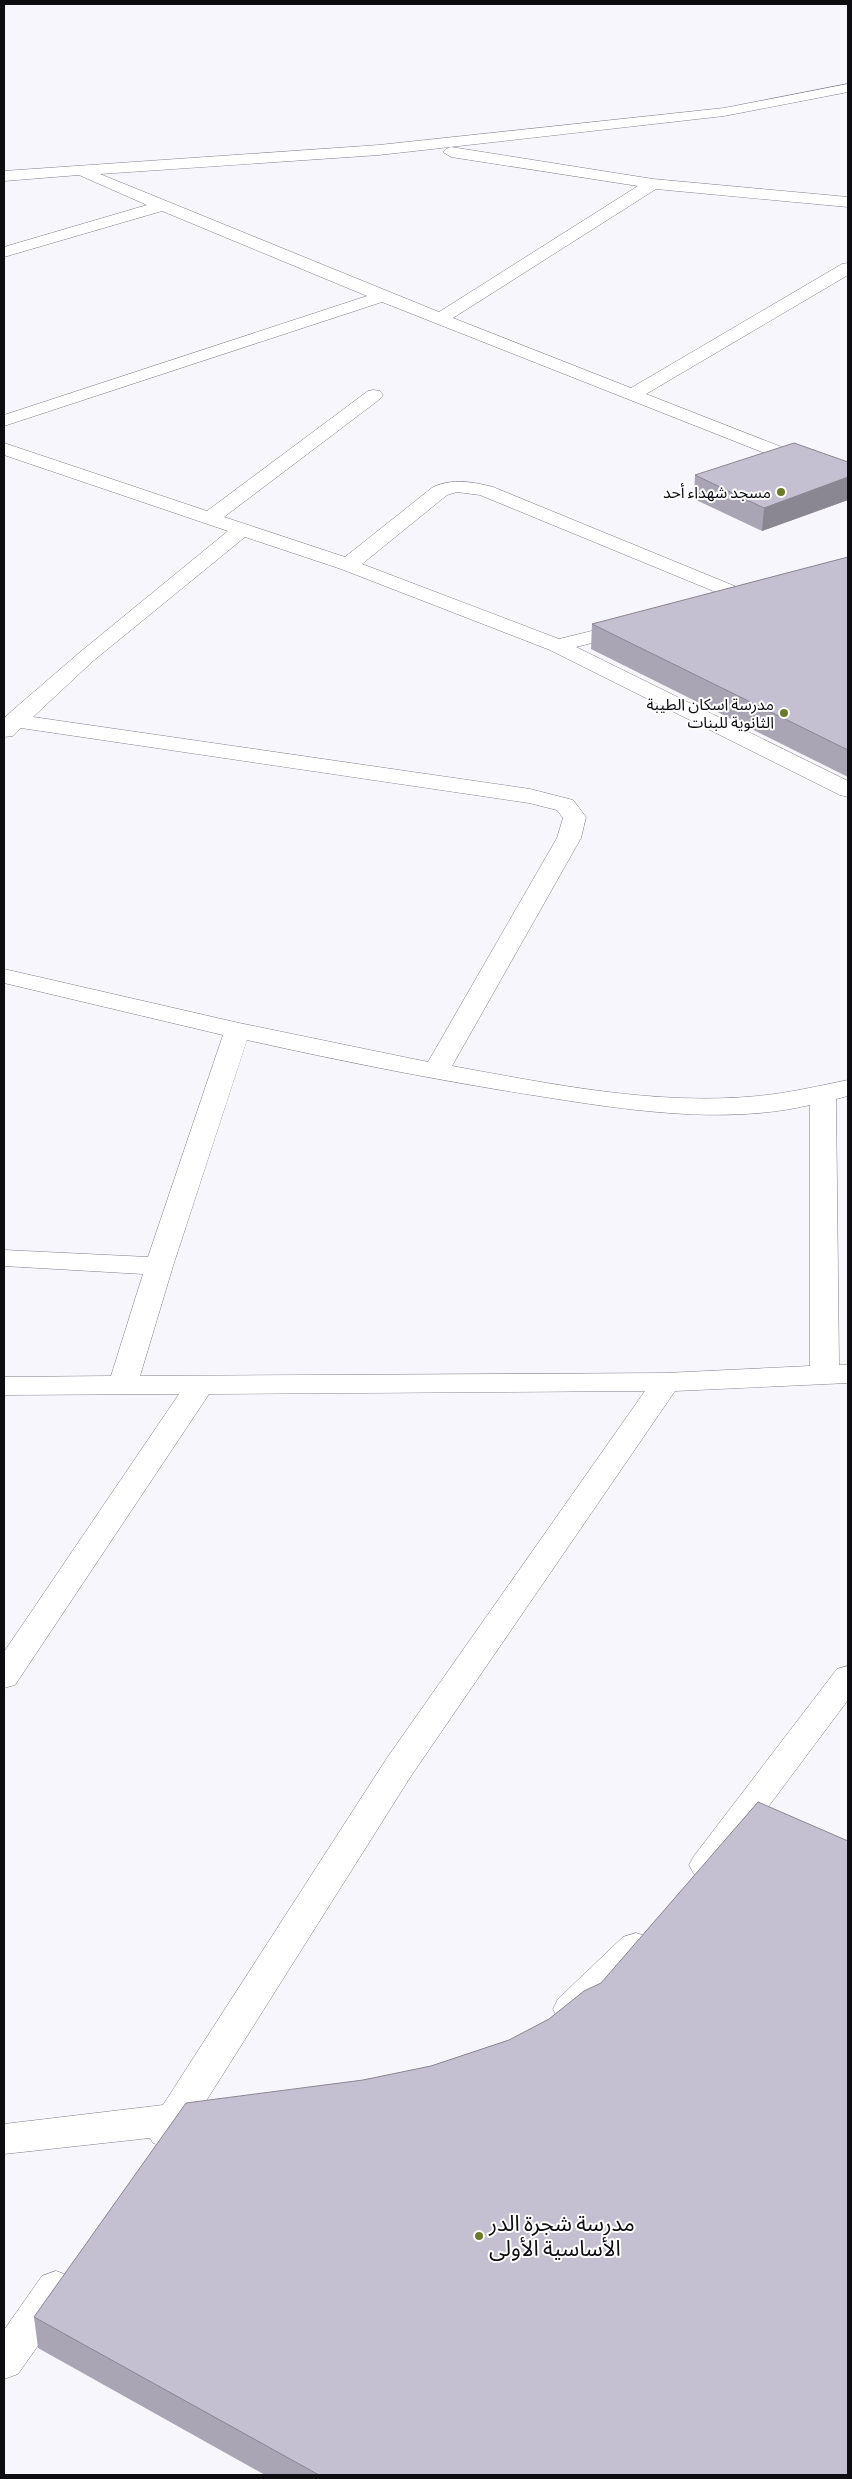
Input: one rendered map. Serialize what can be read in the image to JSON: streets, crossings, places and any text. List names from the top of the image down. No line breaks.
{"places":["مسجد شهداء أحد","مدرسة اسكان الطيبة الثانوية للبنات","مدرسة شجرة الدر الأساسية الأولى"]}
